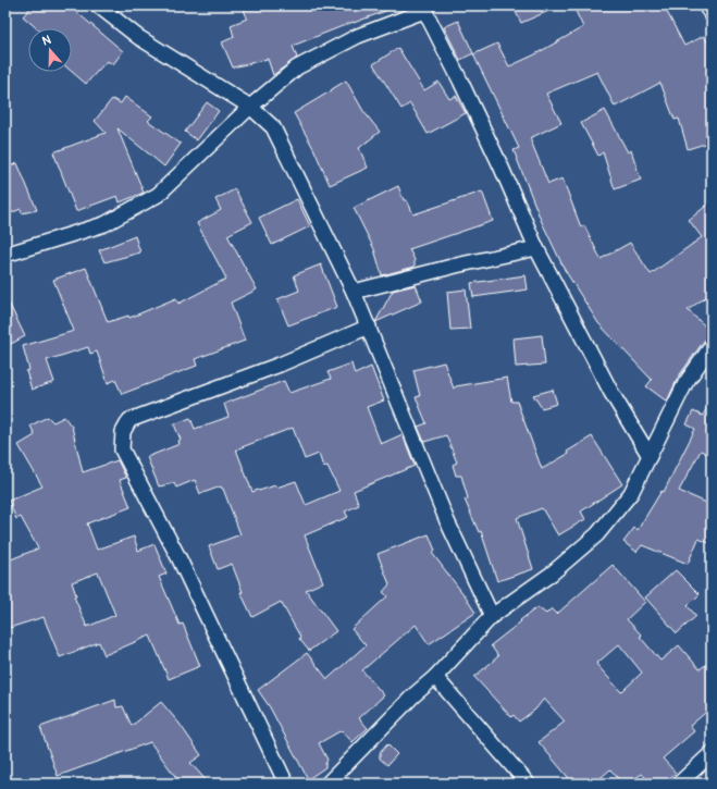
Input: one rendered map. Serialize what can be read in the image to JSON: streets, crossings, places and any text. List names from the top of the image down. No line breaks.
{"north":"top"}
